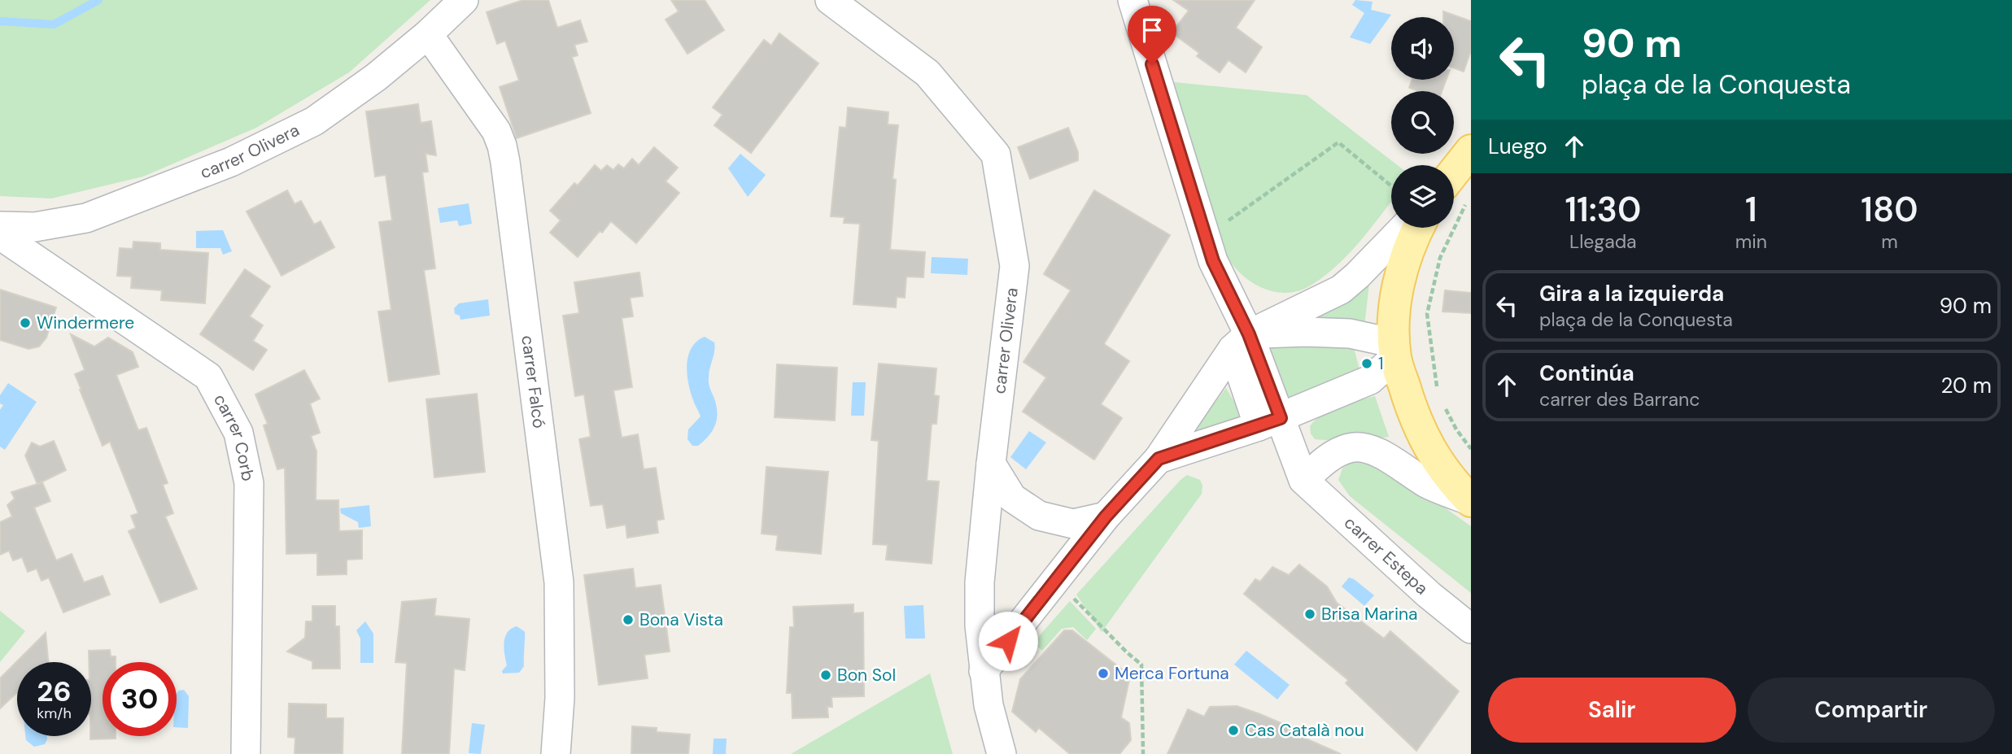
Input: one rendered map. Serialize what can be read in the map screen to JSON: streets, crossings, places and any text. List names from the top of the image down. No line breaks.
{"streets":{"street":["carrer Olivera","carrer Falcó","carrer Corb","carrer Estepa"]},"crossings":[["carrer Olivera","carrer Falcó"]],"places":["Windermere","1","Brisa Marina","Bona Vista","Merca Fortuna","Bon Sol","Cas Català nou"],"page":{"turn":["90 m","plaça de la Conquesta"],"then":"Luego","eta":["11:30","Llegada","1","min","180","m"],"list":[{"name":"Gira a la izquierda","note":"plaça de la Conquesta","value":"90 m"},{"name":"Continúa","note":"carrer des Barranc","value":"20 m"}],"speed":"26 km/h","limit":"30","buttons":["Salir","Compartir"]}}
